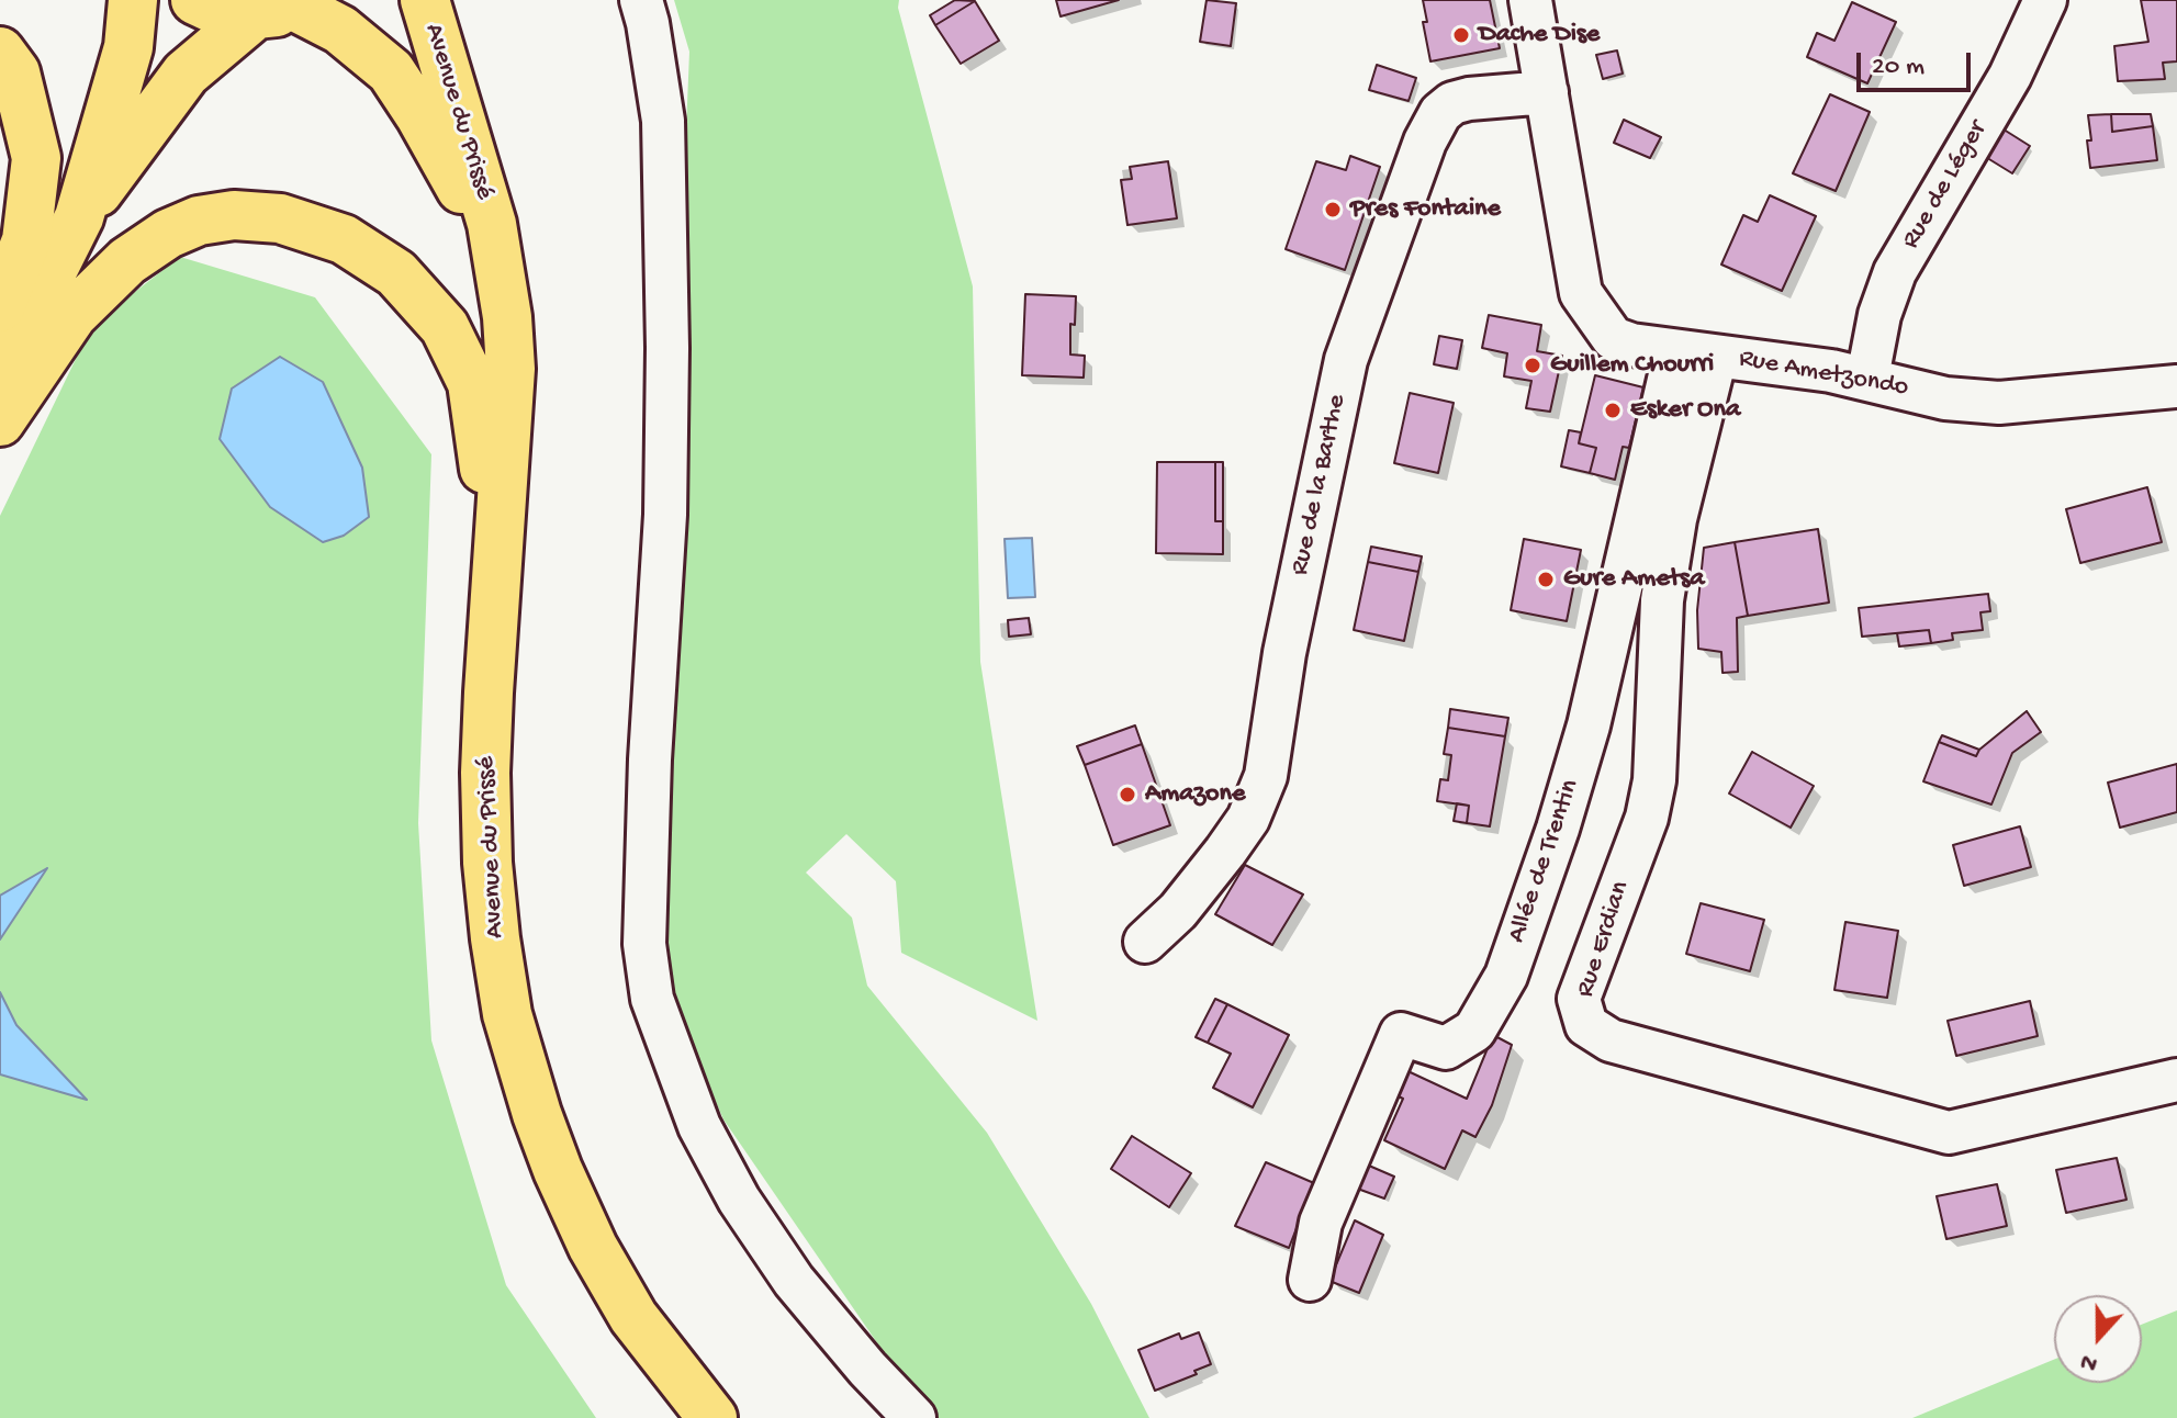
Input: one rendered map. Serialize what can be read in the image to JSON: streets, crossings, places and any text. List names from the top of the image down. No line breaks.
{"streets":{"main road":["Avenue du Prissé"],"street":["Rue de Léger","Rue Ametzondo","Rue de la Barthe","Allée de Trentin","Rue Erdian"]},"crossings":[["Rue de Léger","Rue Ametzondo"],["Rue Ametzondo","Rue de la Barthe"],["Rue Ametzondo","Allée de Trentin"],["Rue Ametzondo","Rue Erdian"]],"places":["Dache Dise","Pres Fontaine","Guillem Chourri","Esker Ona","Gure Ametsa","Amazone"],"scale_bar":"20 m","north":"bottom"}
